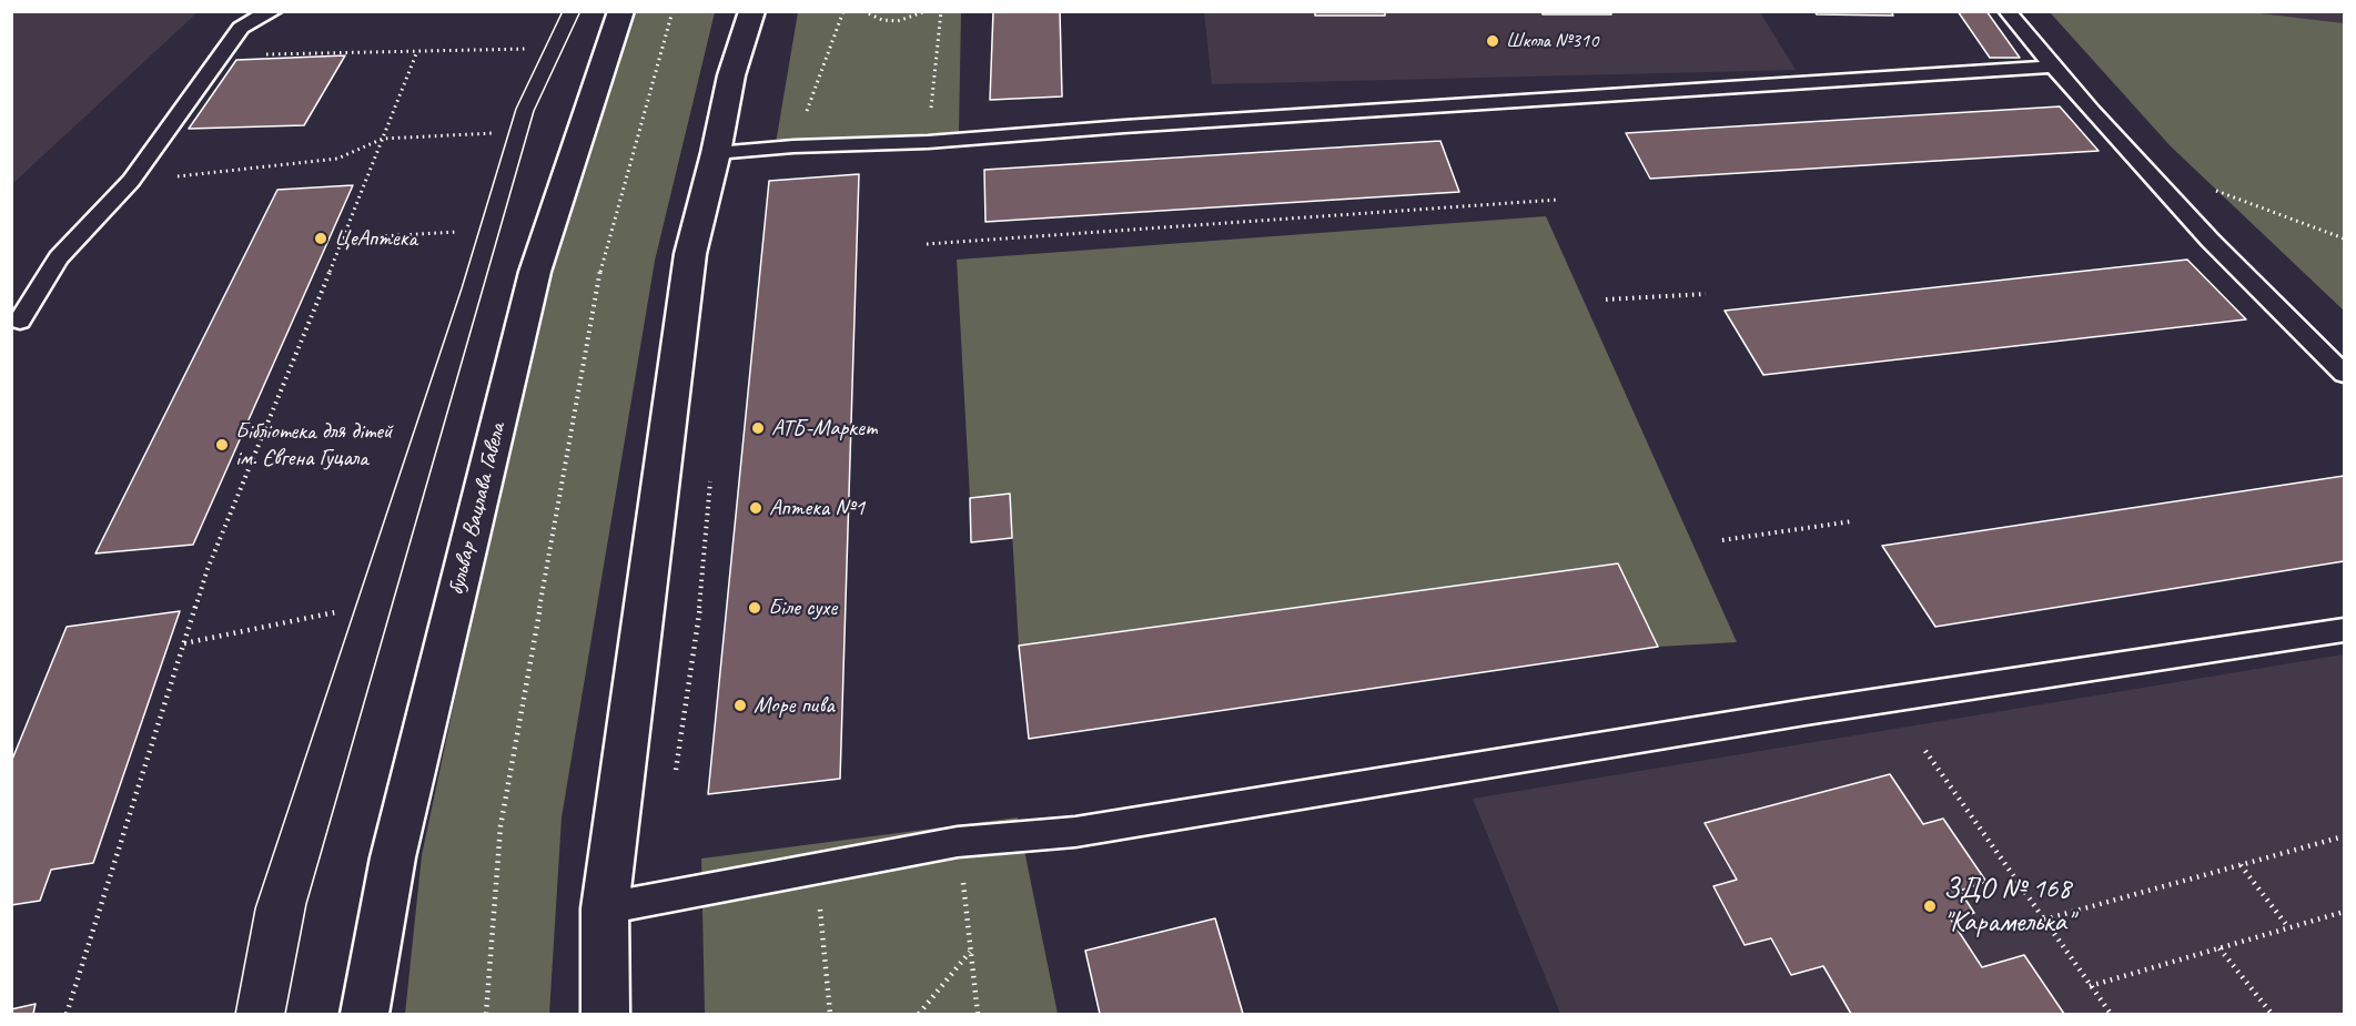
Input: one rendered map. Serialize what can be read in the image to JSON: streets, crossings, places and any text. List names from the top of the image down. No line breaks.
{"streets":{"main road":["бульвар Вацлава Гавела"]},"places":["Школа №310","ЦеАптека","АТБ-Маркет","Бібліотека для дітей ім. Євгена Гуцала","Аптека №1","Біле сухе","Море пива","ЗДО № 168 \"Карамелька\""]}
